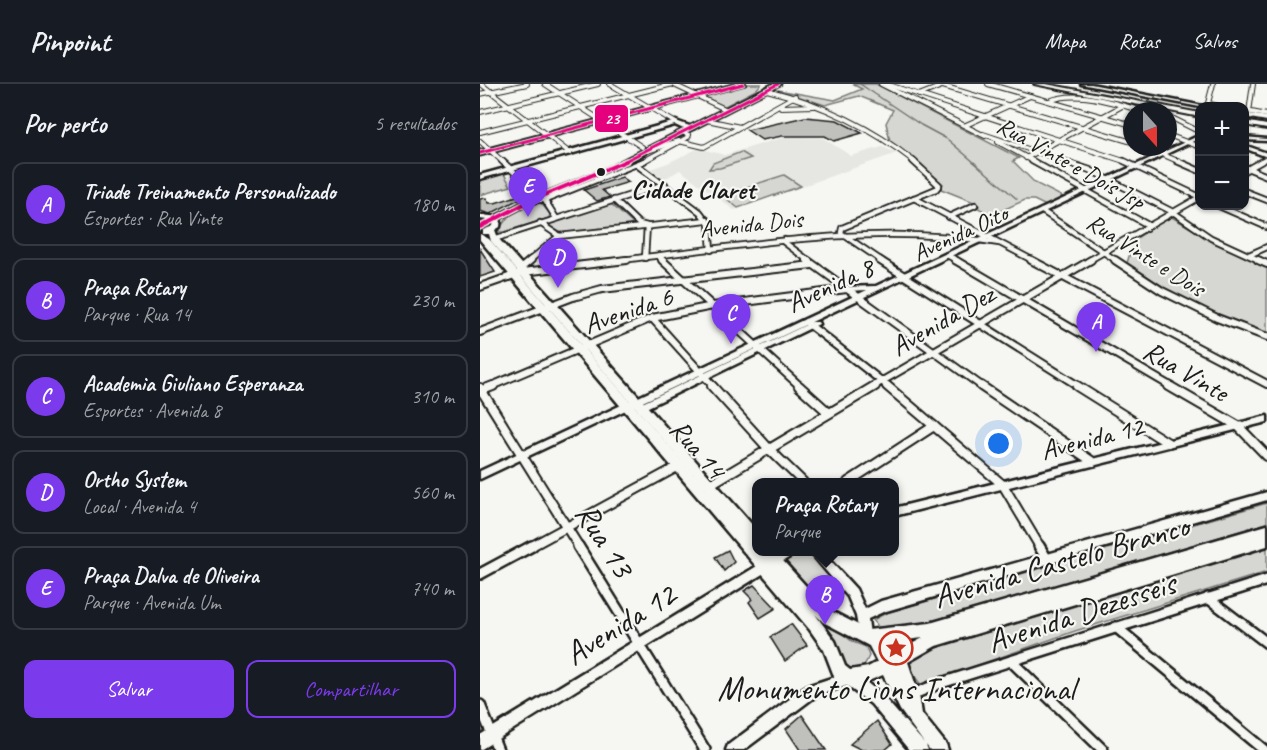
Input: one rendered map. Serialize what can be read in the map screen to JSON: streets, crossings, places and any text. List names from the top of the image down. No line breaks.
{"streets":{"main road":["Rua 14","Avenida Castelo Branco"],"street":["Rua Vinte e Dois Jsp","Avenida Dois","Avenida Oito","Rua Vinte e Dois","Avenida 8","Avenida 6","Avenida Dez","Rua Vinte","Avenida 12","Rua 13","Avenida Dezesseis"]},"crossings":[["Rua Vinte e Dois Jsp","Avenida Oito"],["Rua Vinte e Dois Jsp","Avenida Dez"],["Avenida Dois","Avenida Oito"],["Avenida Dois","Rua 14"],["Avenida Oito","Rua Vinte e Dois"],["Avenida Oito","Avenida 8"],["Avenida Oito","Rua Vinte"],["Rua Vinte e Dois","Avenida Dez"],["Avenida 8","Rua 14"],["Avenida 8","Rua 13"],["Avenida 6","Rua 14"],["Avenida 6","Rua 13"],["Avenida Dez","Rua Vinte"],["Avenida Dez","Rua 14"],["Rua Vinte","Avenida 12"],["Avenida 12","Rua 14"],["Avenida 12","Rua 13"],["Rua 14","Avenida Castelo Branco"]],"districts":["Cidade Claret"],"places":{"place":["Monumento Lions Internacional"]},"lines":["transit line 23"],"north":"bottom","page":{"header":"Pinpoint","nav":["Mapa","Rotas","Salvos"],"heading":["Por perto","5 resultados"],"map_buttons":["+","−"],"list":[{"mark":"A","name":"Triade Treinamento Personalizado","note":"Esportes · Rua Vinte","value":"180 m"},{"mark":"B","name":"Praça Rotary","note":"Parque · Rua 14","value":"230 m"},{"mark":"C","name":"Academia Giuliano Esperanza","note":"Esportes · Avenida 8","value":"310 m"},{"mark":"D","name":"Ortho System","note":"Local · Avenida 4","value":"560 m"},{"mark":"E","name":"Praça Dalva de Oliveira","note":"Parque · Avenida Um","value":"740 m"}],"pins":["E","D","C","A","B"],"popup":["Praça Rotary","Parque"],"buttons":["Salvar","Compartilhar"]}}
